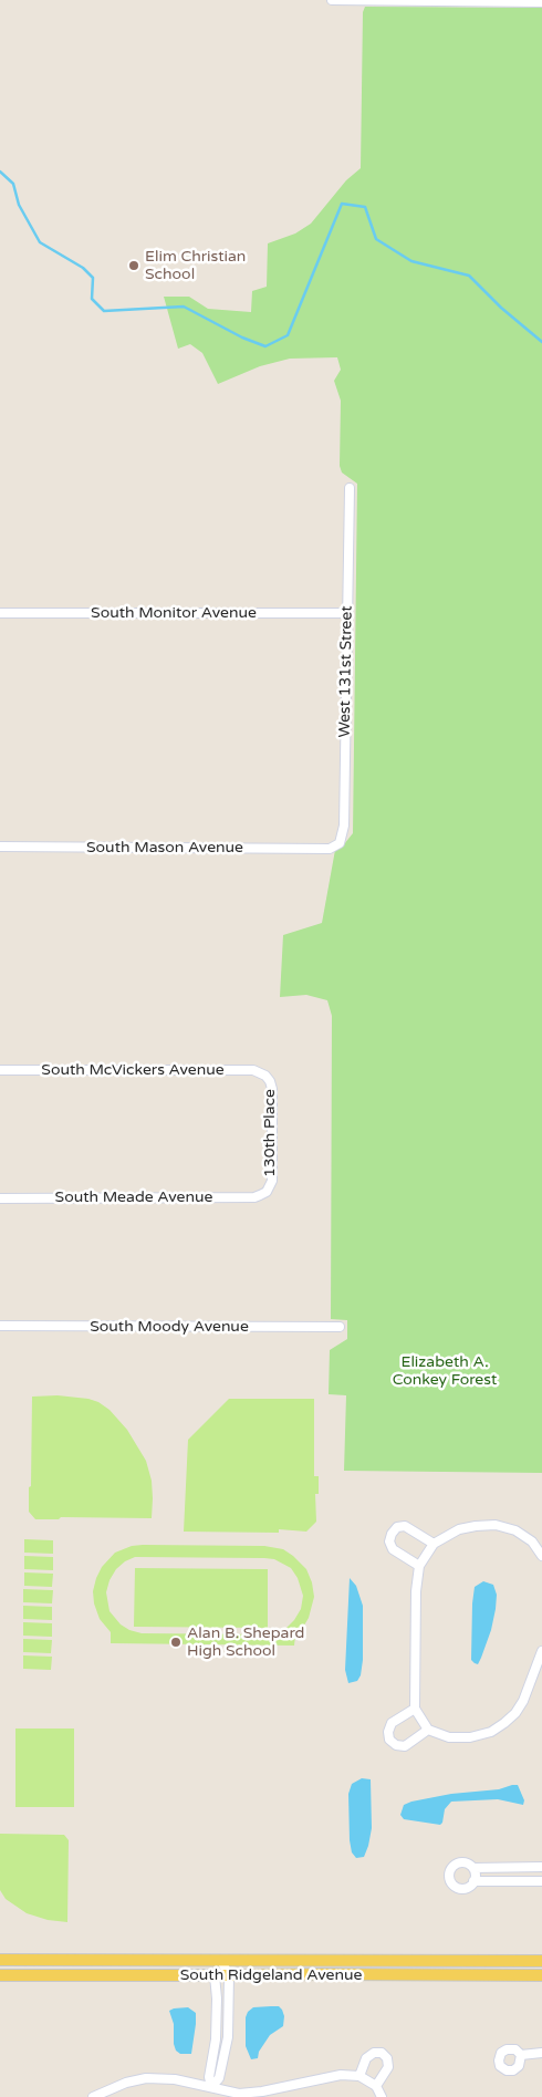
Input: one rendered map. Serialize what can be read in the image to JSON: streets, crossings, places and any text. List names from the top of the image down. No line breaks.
{"streets":{"main road":["South Ridgeland Avenue"],"street":["South Monitor Avenue","West 131st Street","South Mason Avenue","South McVickers Avenue","130th Place","South Meade Avenue","South Moody Avenue"]},"crossings":[["South Monitor Avenue","West 131st Street"],["West 131st Street","South Mason Avenue"],["South McVickers Avenue","130th Place"],["130th Place","South Meade Avenue"]],"parks":["Elizabeth A. Conkey Forest"],"places":["Elim Christian School","Alan B. Shepard High School"]}
